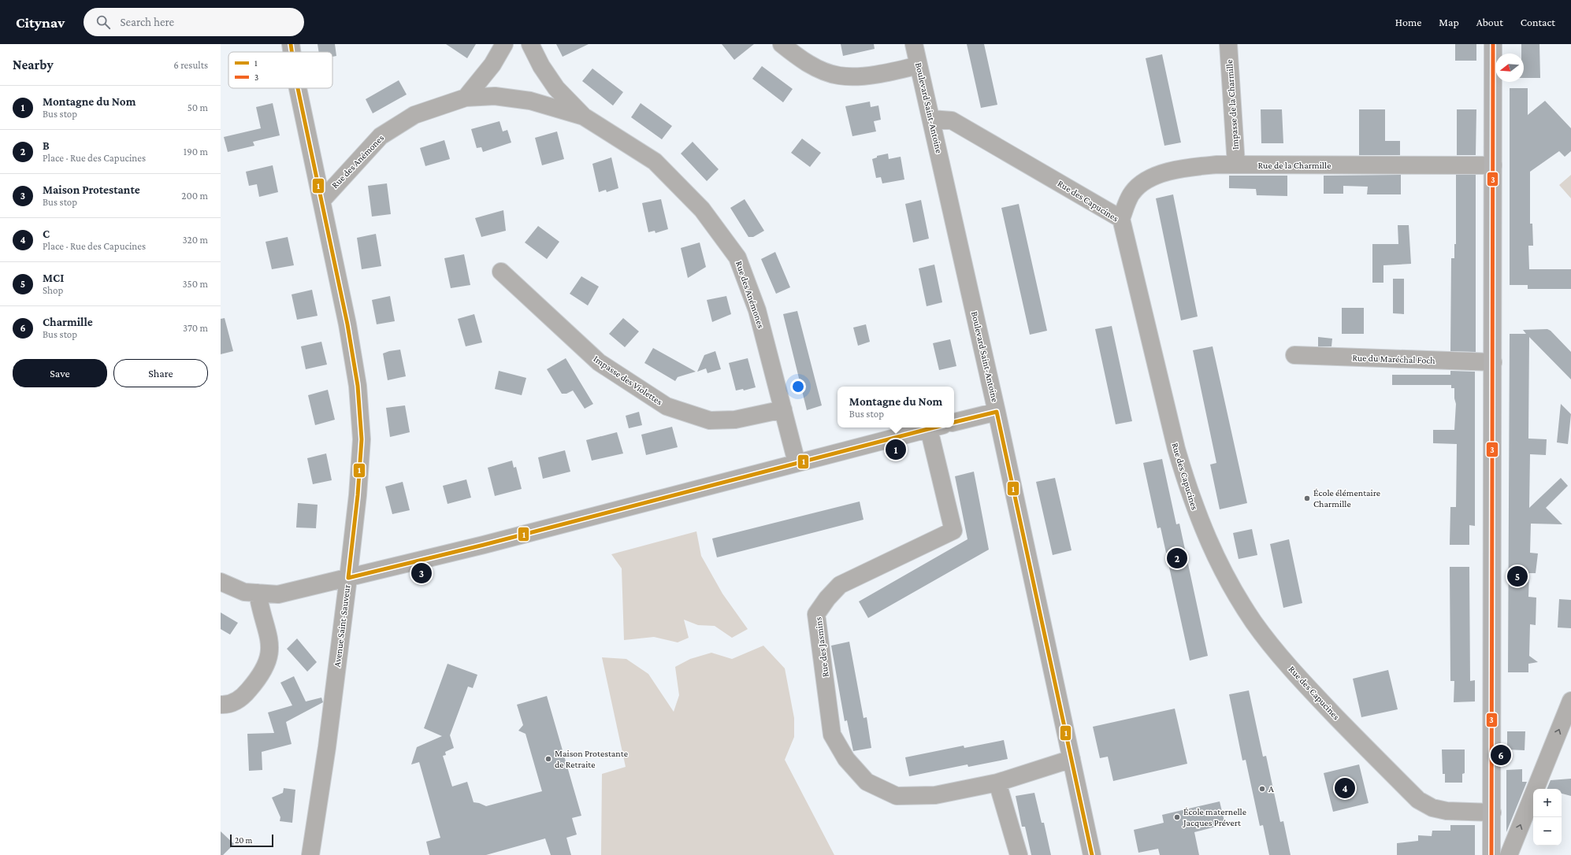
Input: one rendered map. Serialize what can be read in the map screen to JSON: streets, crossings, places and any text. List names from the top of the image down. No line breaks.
{"streets":{"street":["Impasse de la Charmille","Boulevard Saint-Antoine","Rue des Anémones","Rue de la Charmille","Rue des Capucines","Rue du Maréchal Foch","Impasse des Violettes","Avenue Saint-Sauveur","Rue des Jasmins"]},"crossings":[["Impasse de la Charmille","Rue de la Charmille"],["Boulevard Saint-Antoine","Rue des Capucines"],["Boulevard Saint-Antoine","Rue des Jasmins"],["Rue des Anémones","Impasse des Violettes"],["Rue des Anémones","Avenue Saint-Sauveur"],["Rue de la Charmille","Rue des Capucines"]],"places":["École élémentaire Charmille","Maison Protestante de Retraite","A","École maternelle Jacques Prévert"],"lines":["transit line 1","transit line 3"],"legend":["1","3"],"scale_bar":"20 m","north":"left","page":{"header":"Citynav","search":"Search here","nav":["Home","Map","About","Contact"],"heading":["Nearby","6 results"],"list":[{"mark":"1","name":"Montagne du Nom","note":"Bus stop","value":"50 m"},{"mark":"2","name":"B","note":"Place · Rue des Capucines","value":"190 m"},{"mark":"3","name":"Maison Protestante","note":"Bus stop","value":"200 m"},{"mark":"4","name":"C","note":"Place · Rue des Capucines","value":"320 m"},{"mark":"5","name":"MCI","note":"Shop","value":"350 m"},{"mark":"6","name":"Charmille","note":"Bus stop","value":"370 m"}],"buttons":["Save","Share"],"popup":["Montagne du Nom","Bus stop"],"pins":["1","2","3","5","6","4"],"map_buttons":["+","−"],"scale":"20 m"}}
